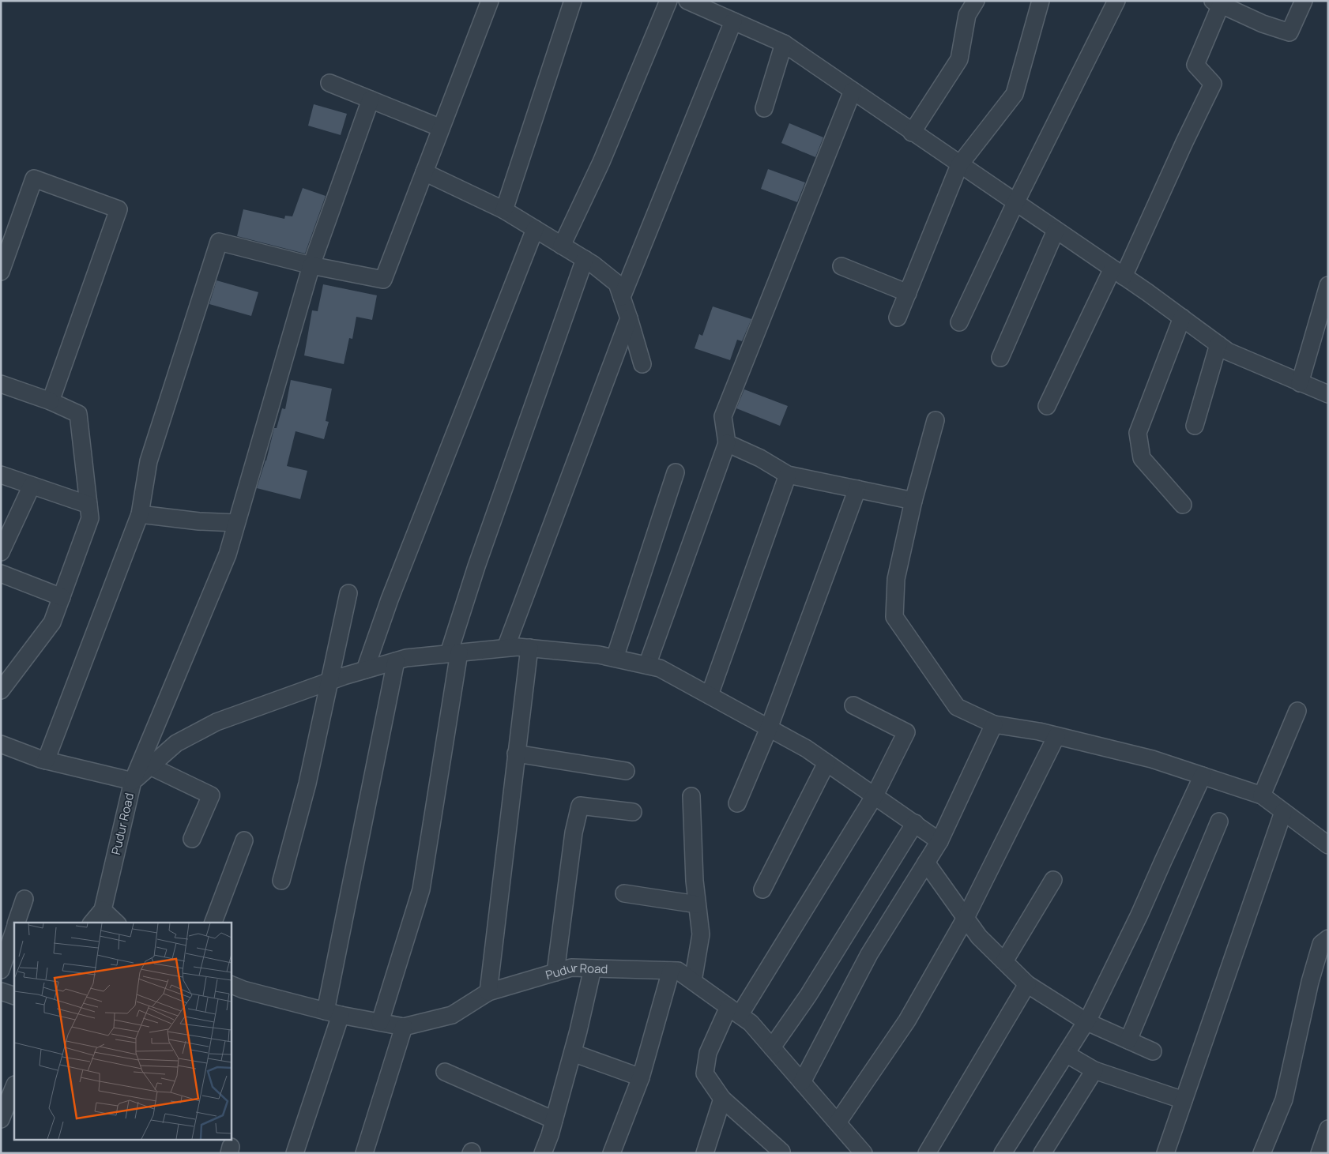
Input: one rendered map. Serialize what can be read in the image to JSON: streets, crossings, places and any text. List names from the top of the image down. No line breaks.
{"streets":{"street":["Pudur Road"]}}
